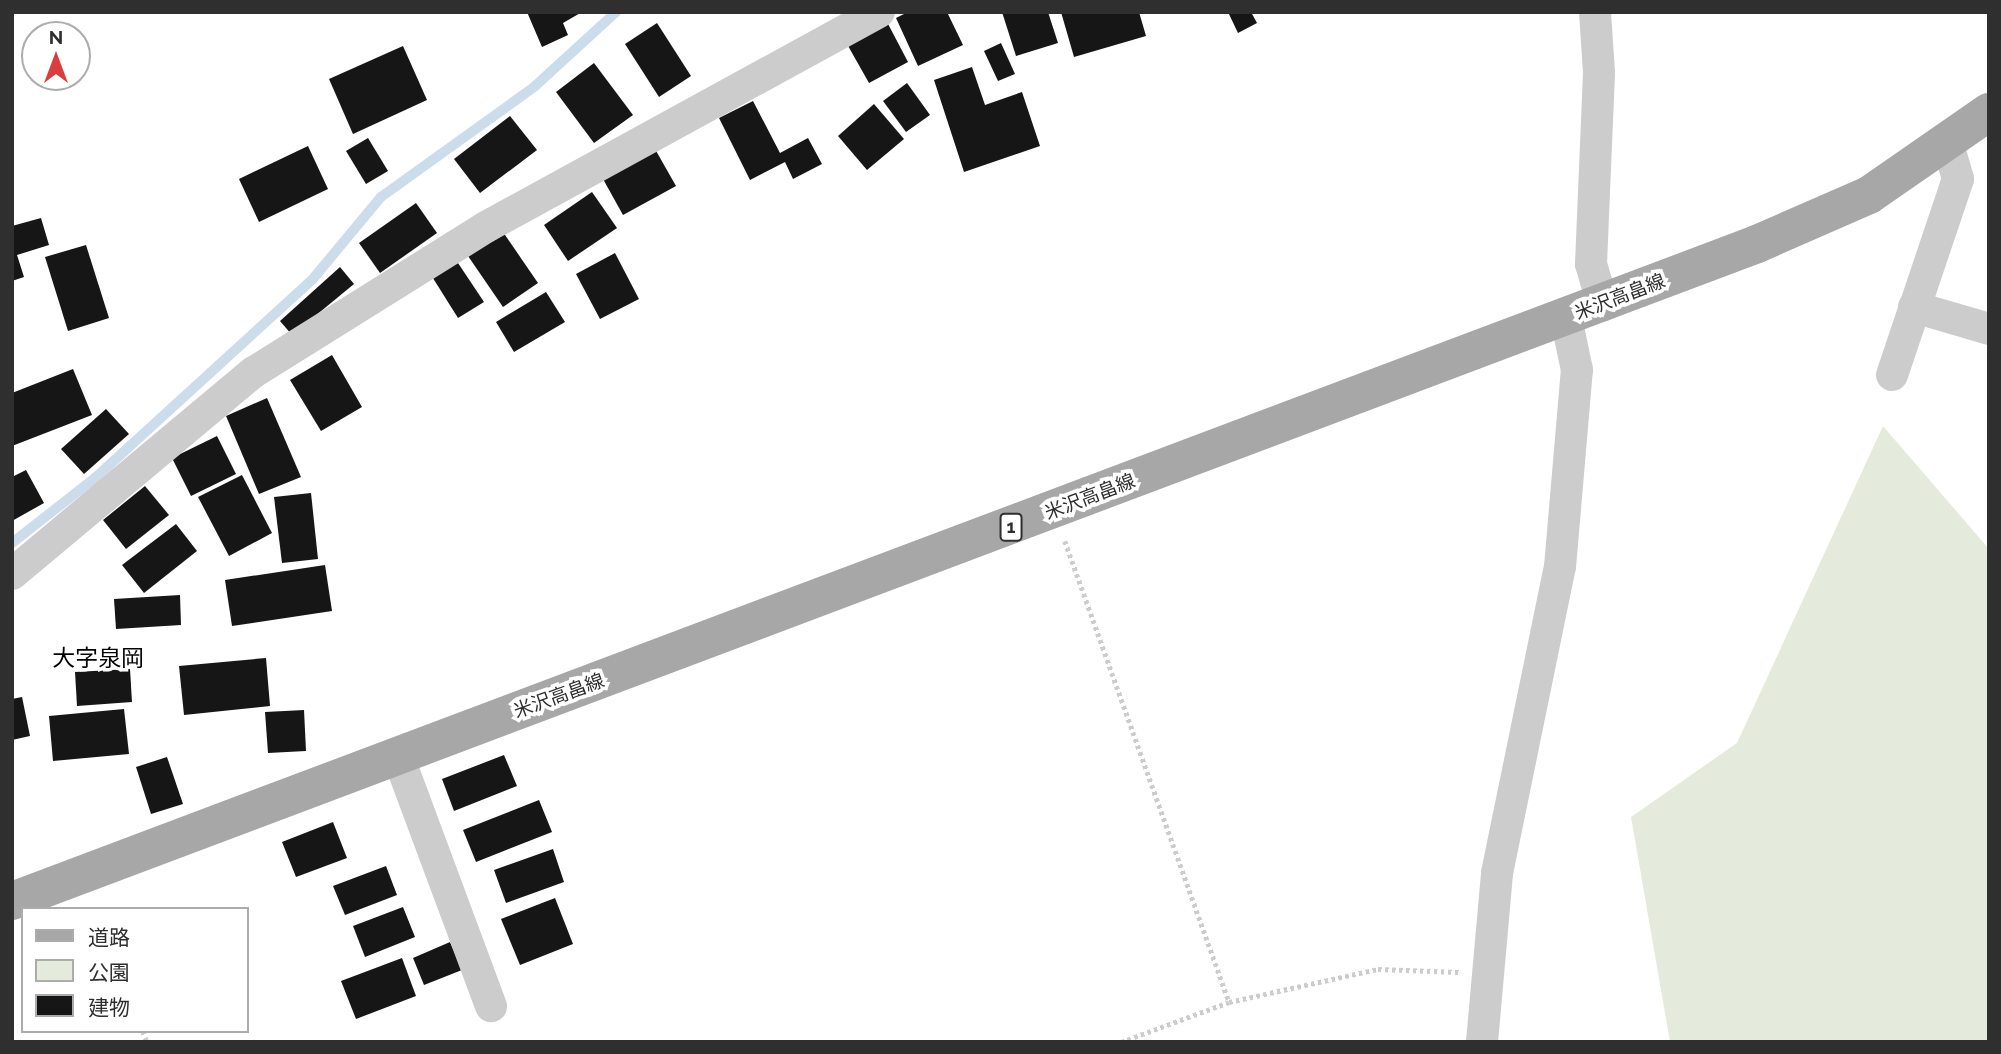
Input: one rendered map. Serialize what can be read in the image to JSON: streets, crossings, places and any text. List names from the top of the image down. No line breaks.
{"streets":{"main road":["米沢高畠線","1"]},"districts":["大字泉岡"],"legend":["道路","公園","建物"],"north":"top"}
